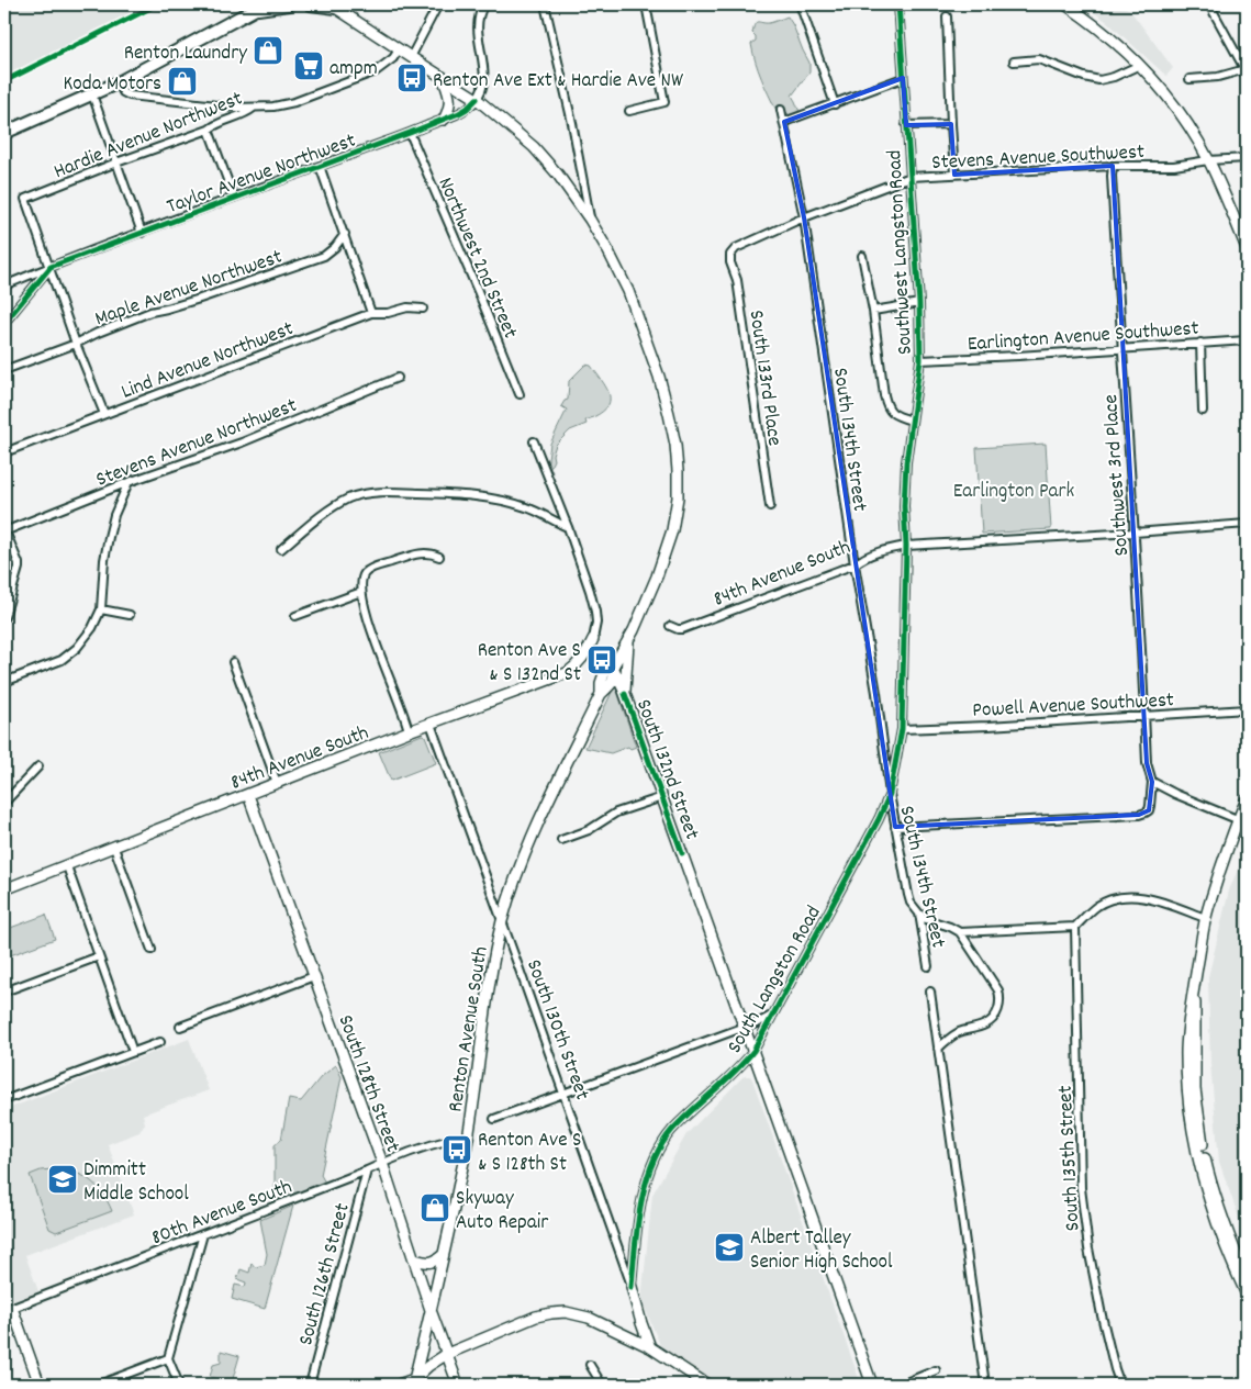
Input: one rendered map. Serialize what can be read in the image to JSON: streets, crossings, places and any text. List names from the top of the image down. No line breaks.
{"streets":{"main road":["84th Avenue South","South 132nd Street","Renton Avenue South","South 130th Street","South 128th Street"],"street":["Hardie Avenue Northwest","Stevens Avenue Southwest","Taylor Avenue Northwest","Southwest Langston Road","Northwest 2nd Street","Maple Avenue Northwest","Earlington Avenue Southwest","Lind Avenue Northwest","South 133rd Place","South 134th Street","Stevens Avenue Northwest","Southwest 3rd Place","Powell Avenue Southwest","South Langston Road","South 135th Street","80th Avenue South","South 126th Street"]},"crossings":[["Hardie Avenue Northwest","Taylor Avenue Northwest"],["Hardie Avenue Northwest","Renton Avenue South"],["Stevens Avenue Southwest","Southwest Langston Road"],["Stevens Avenue Southwest","South 133rd Place"],["Stevens Avenue Southwest","South 134th Street"],["Stevens Avenue Southwest","Southwest 3rd Place"],["Taylor Avenue Northwest","Northwest 2nd Street"],["Taylor Avenue Northwest","Renton Avenue South"],["Southwest Langston Road","Earlington Avenue Southwest"],["Southwest Langston Road","South 134th Street"],["Southwest Langston Road","84th Avenue South"],["Southwest Langston Road","Powell Avenue Southwest"],["Southwest Langston Road","South Langston Road"],["Earlington Avenue Southwest","Southwest 3rd Place"],["South 134th Street","Southwest 3rd Place"],["South 134th Street","84th Avenue South"],["South 134th Street","South Langston Road"],["Southwest 3rd Place","84th Avenue South"],["Southwest 3rd Place","Powell Avenue Southwest"],["84th Avenue South","South 130th Street"],["84th Avenue South","South 128th Street"],["South 132nd Street","South Langston Road"],["South 132nd Street","Renton Avenue South"],["South Langston Road","South 130th Street"],["Renton Avenue South","South 130th Street"],["Renton Avenue South","South 128th Street"],["South 128th Street","80th Avenue South"],["80th Avenue South","South 126th Street"]],"parks":["Earlington Park"],"places":{"shop":["Renton Laundry","Koda Motors","Skyway Auto Repair"],"supermarket":["ampm"],"bus stop":["Renton Ave Ext & Hardie Ave NW","Renton Ave S & S 132nd St","Renton Ave S & S 128th St"],"school or university":["Dimmitt Middle School","Albert Talley Senior High School"]}}
